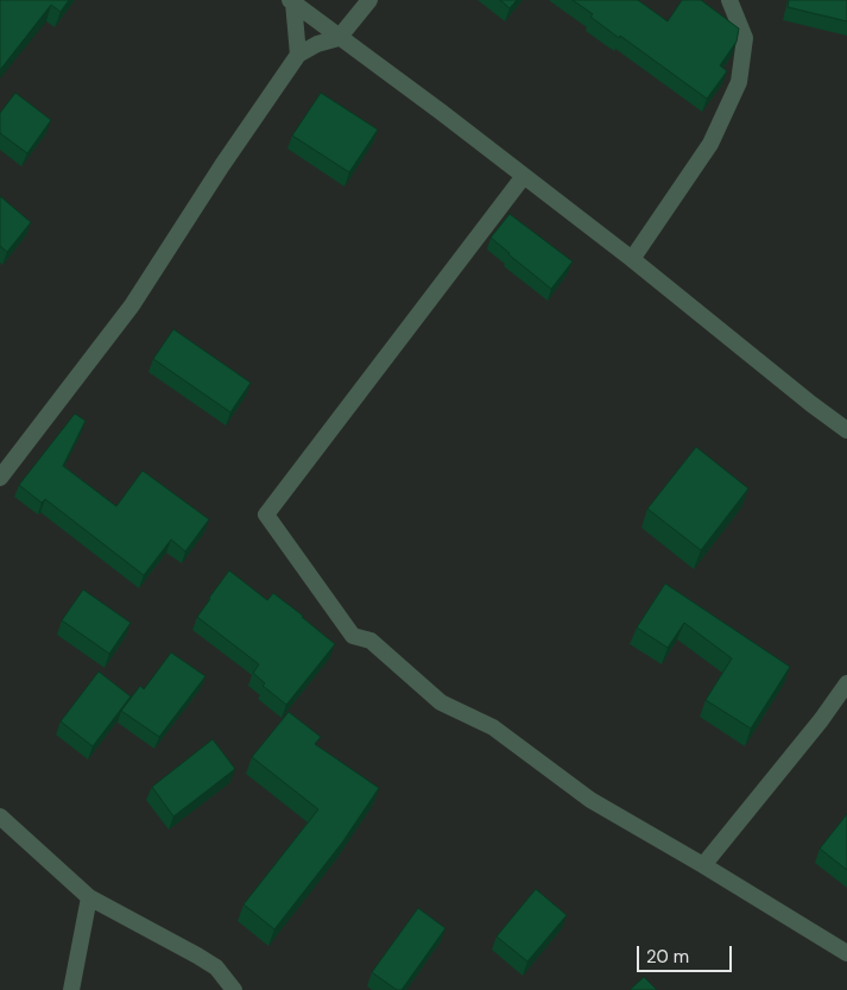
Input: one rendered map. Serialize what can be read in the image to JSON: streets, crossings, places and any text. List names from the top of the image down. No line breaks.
{"scale_bar":"20 m"}
